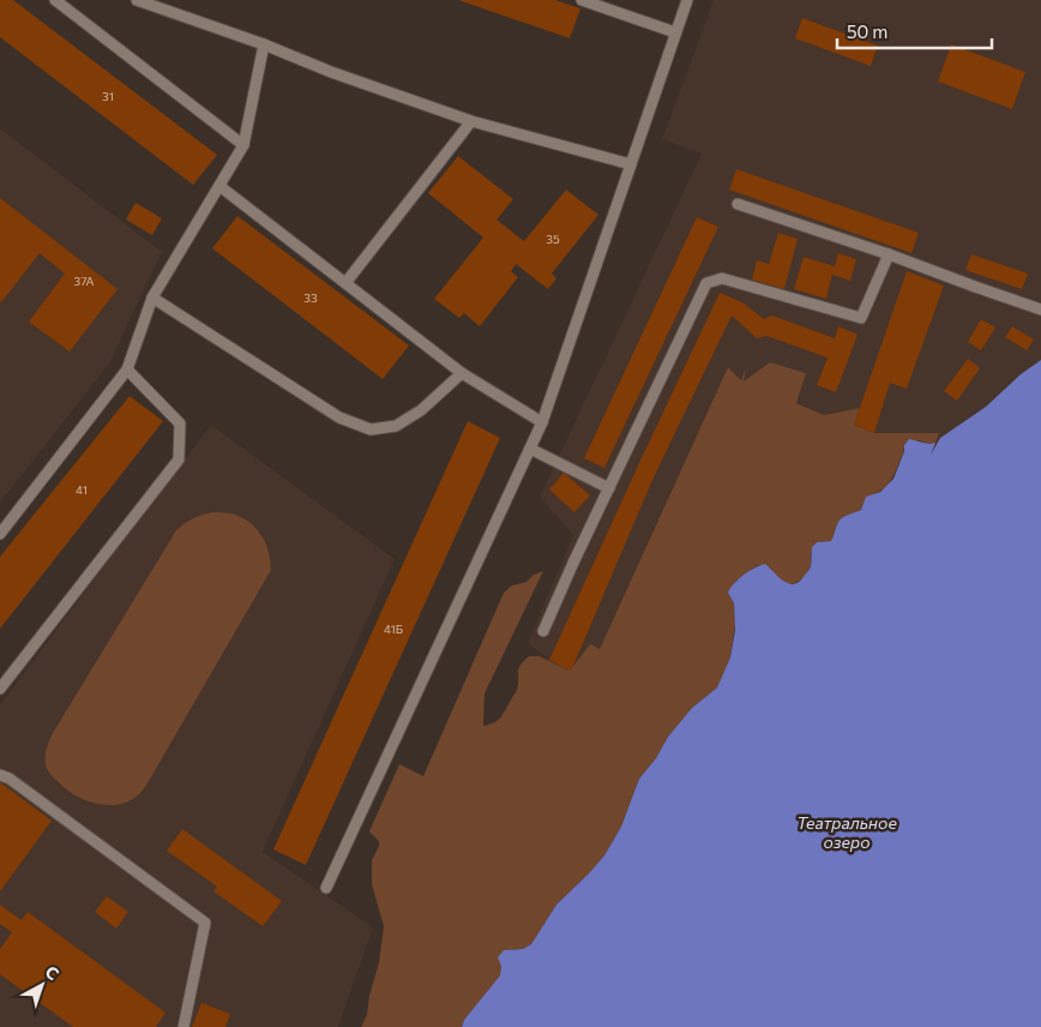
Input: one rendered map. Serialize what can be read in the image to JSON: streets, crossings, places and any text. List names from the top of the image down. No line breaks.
{"water":["Театральное озеро"],"house_numbers":["31","35","37А","33","41","41Б"],"scale_bar":"50 m","north":"top right"}
